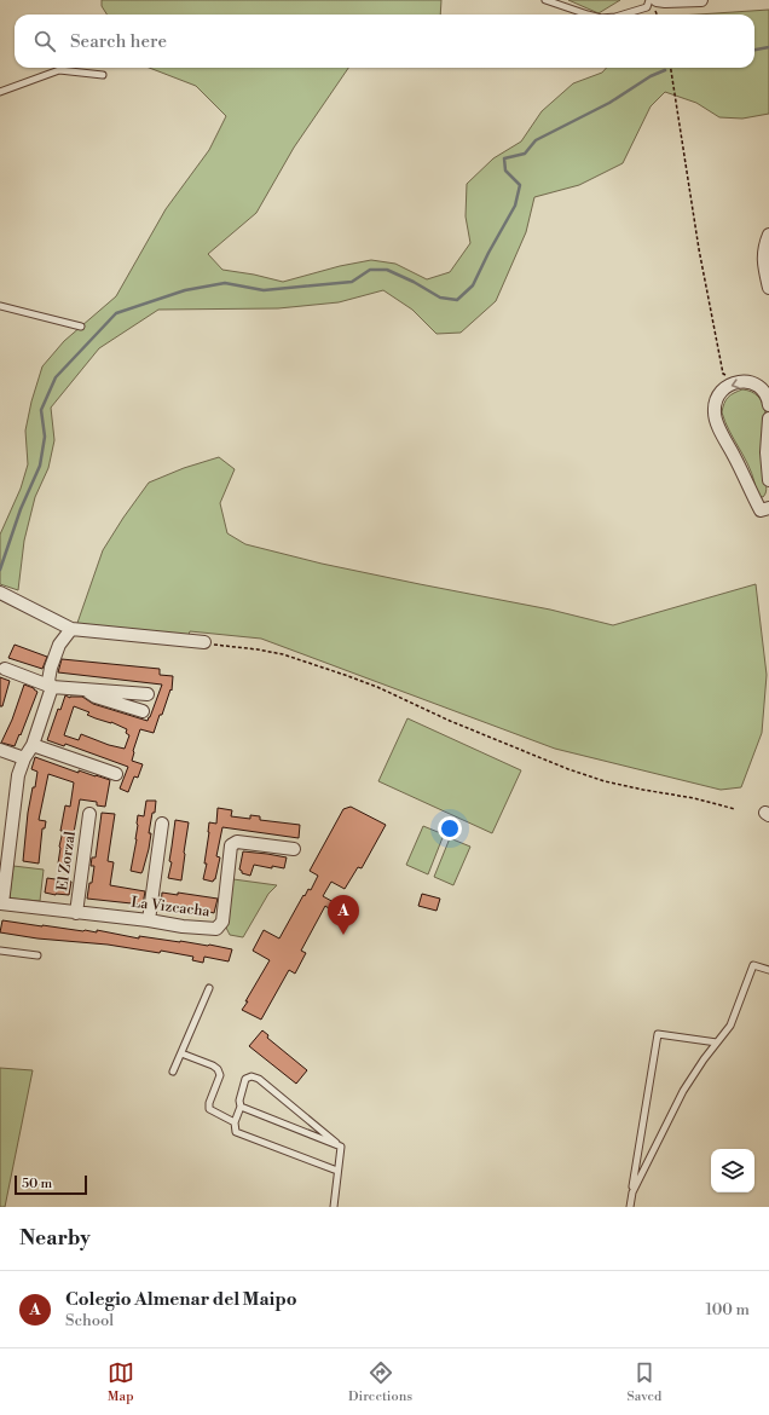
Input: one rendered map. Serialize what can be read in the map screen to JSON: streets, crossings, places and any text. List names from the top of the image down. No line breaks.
{"streets":{"street":["El Zorzal","La Vizcacha"]},"crossings":[["El Zorzal","La Vizcacha"]],"scale_bar":"50 m","page":{"search":"Search here","pins":"A","scale":"50 m","heading":"Nearby","list":[{"mark":"A","name":"Colegio Almenar del Maipo","note":"School","value":"100 m"}],"nav":["Map","Directions","Saved"]}}
